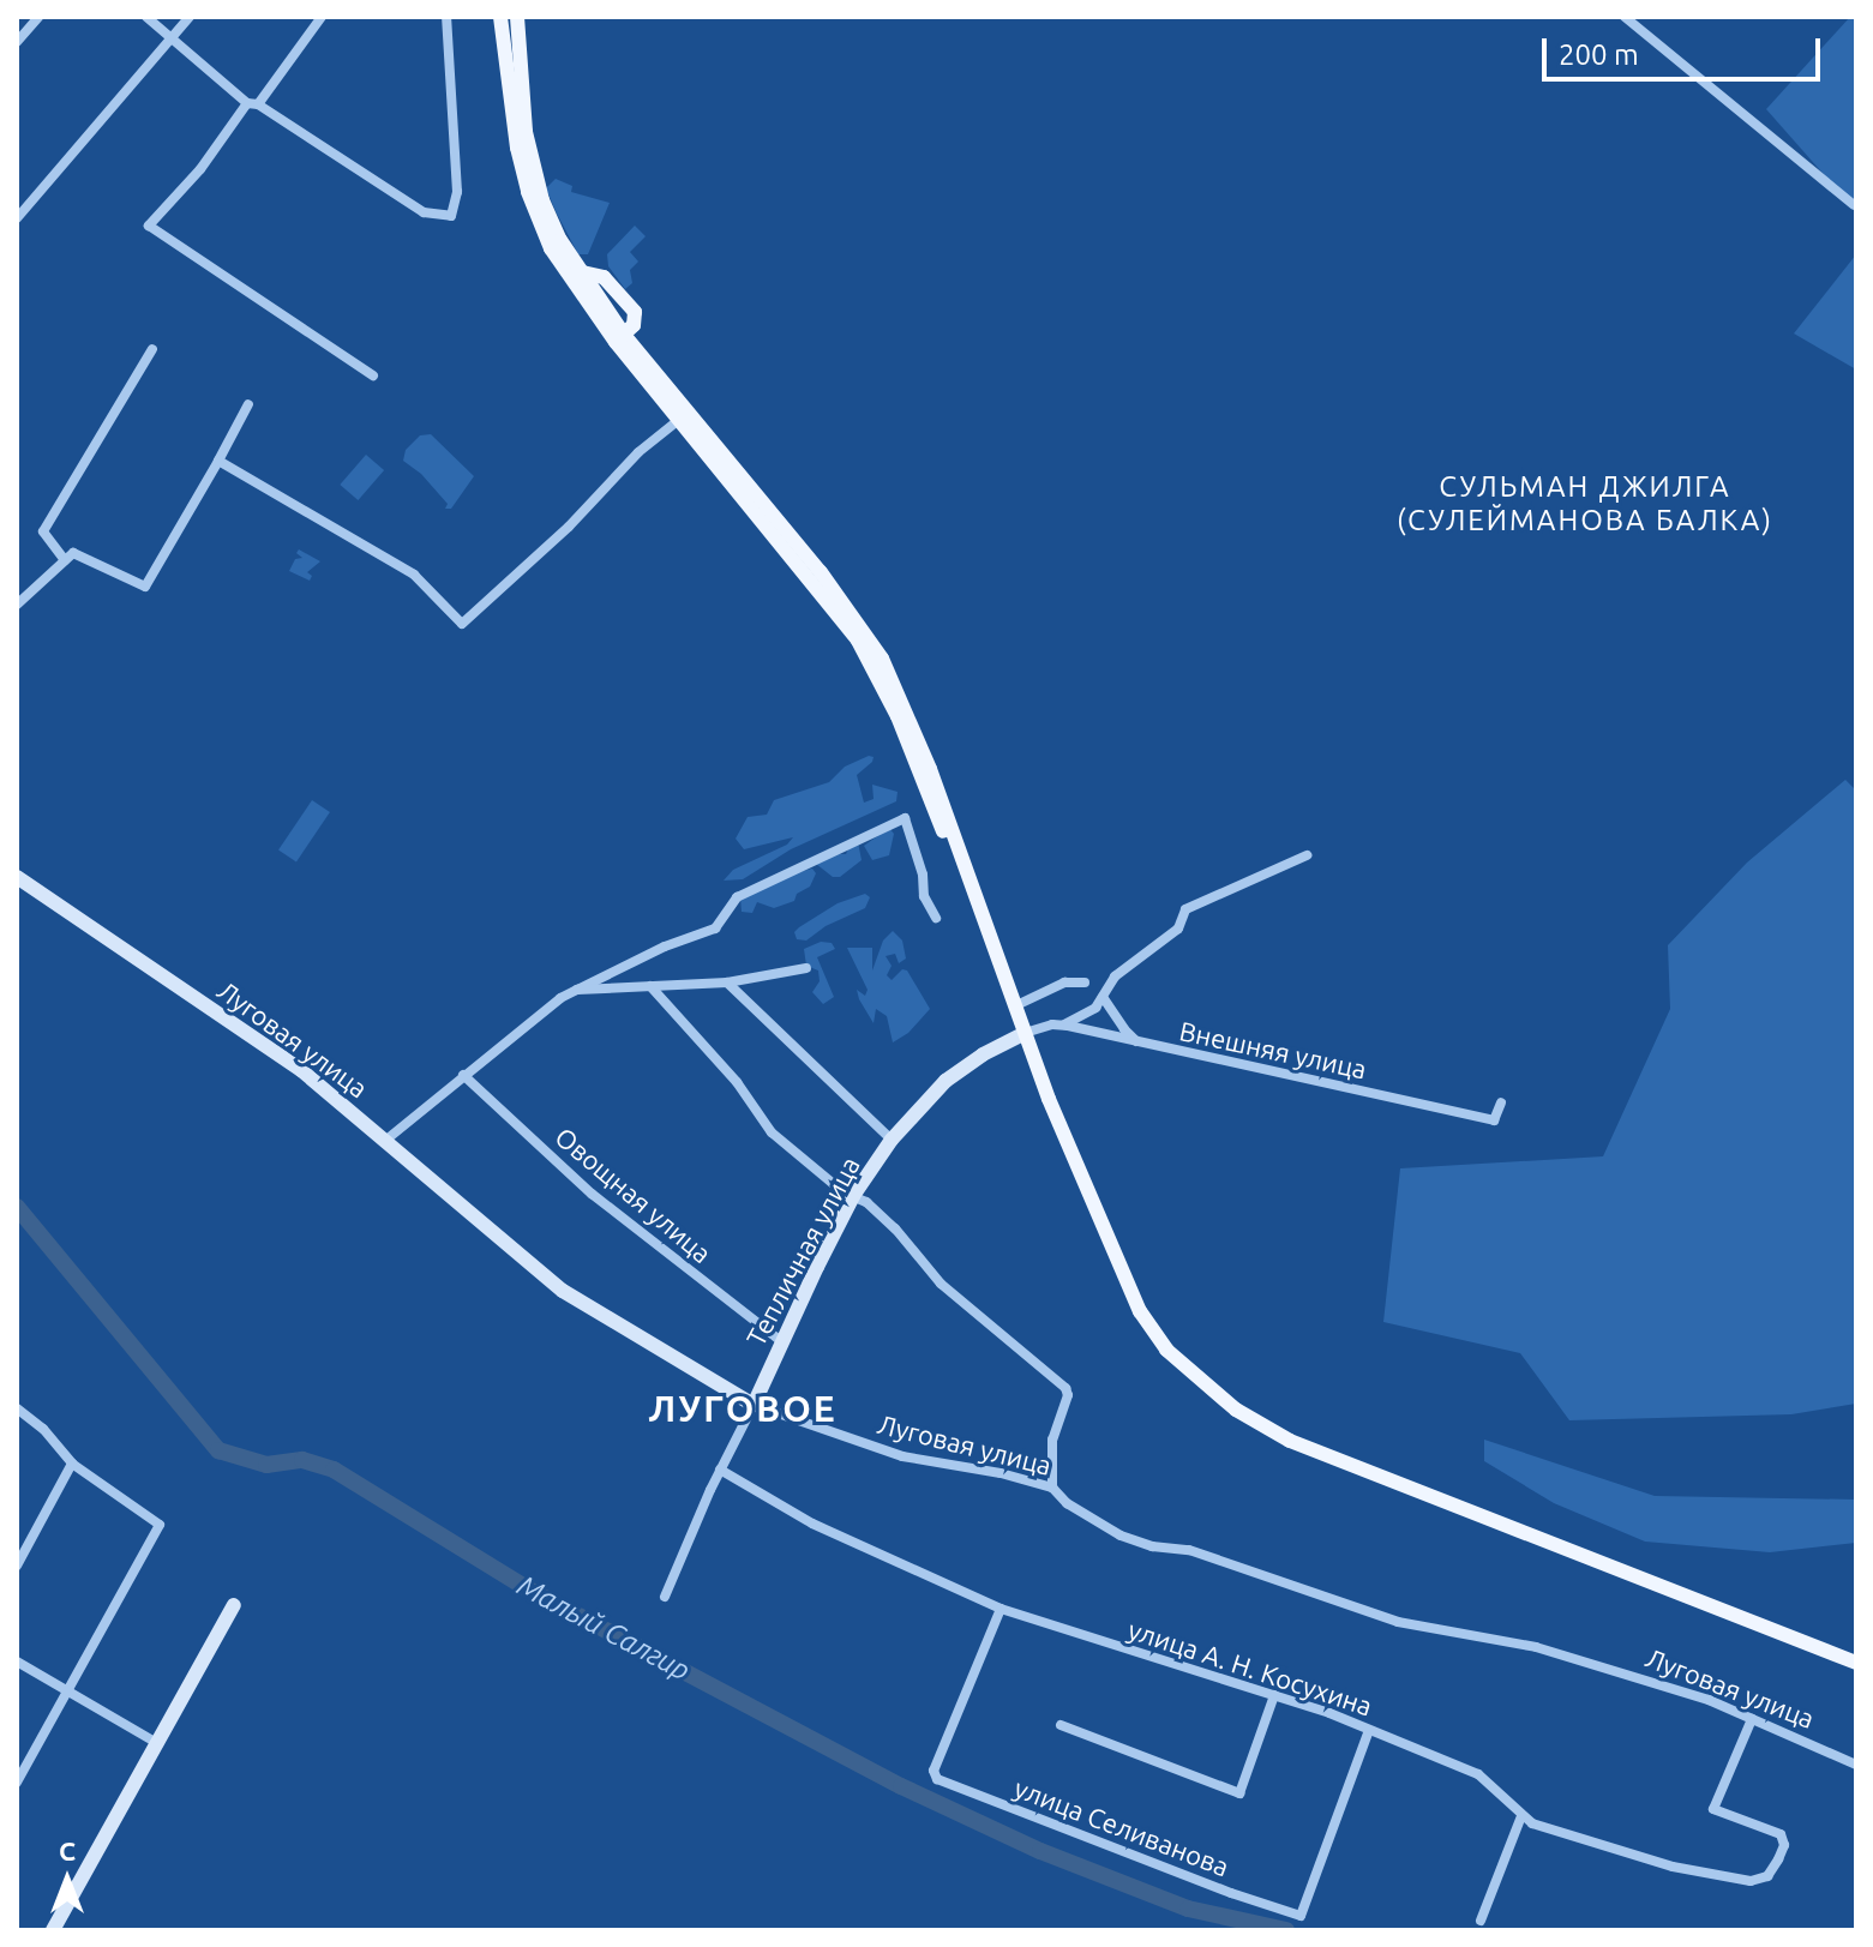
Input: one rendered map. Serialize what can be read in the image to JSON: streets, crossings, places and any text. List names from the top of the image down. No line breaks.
{"streets":{"main road":["Луговая улица","Тепличная улица"],"street":["Внешняя улица","Овощная улица","улица А. Н. Косухина","улица Селиванова"]},"crossings":[["Луговая улица","Тепличная улица"],["Луговая улица","улица А. Н. Косухина"],["Внешняя улица","Тепличная улица"],["Овощная улица","Тепличная улица"],["Тепличная улица","улица А. Н. Косухина"],["улица А. Н. Косухина","улица Селиванова"]],"districts":["СУЛЬМАН ДЖИЛГА (СУЛЕЙМАНОВА БАЛКА)","ЛУГОВОЕ"],"water":["Малый Салгир"],"scale_bar":"200 m","north":"top"}
